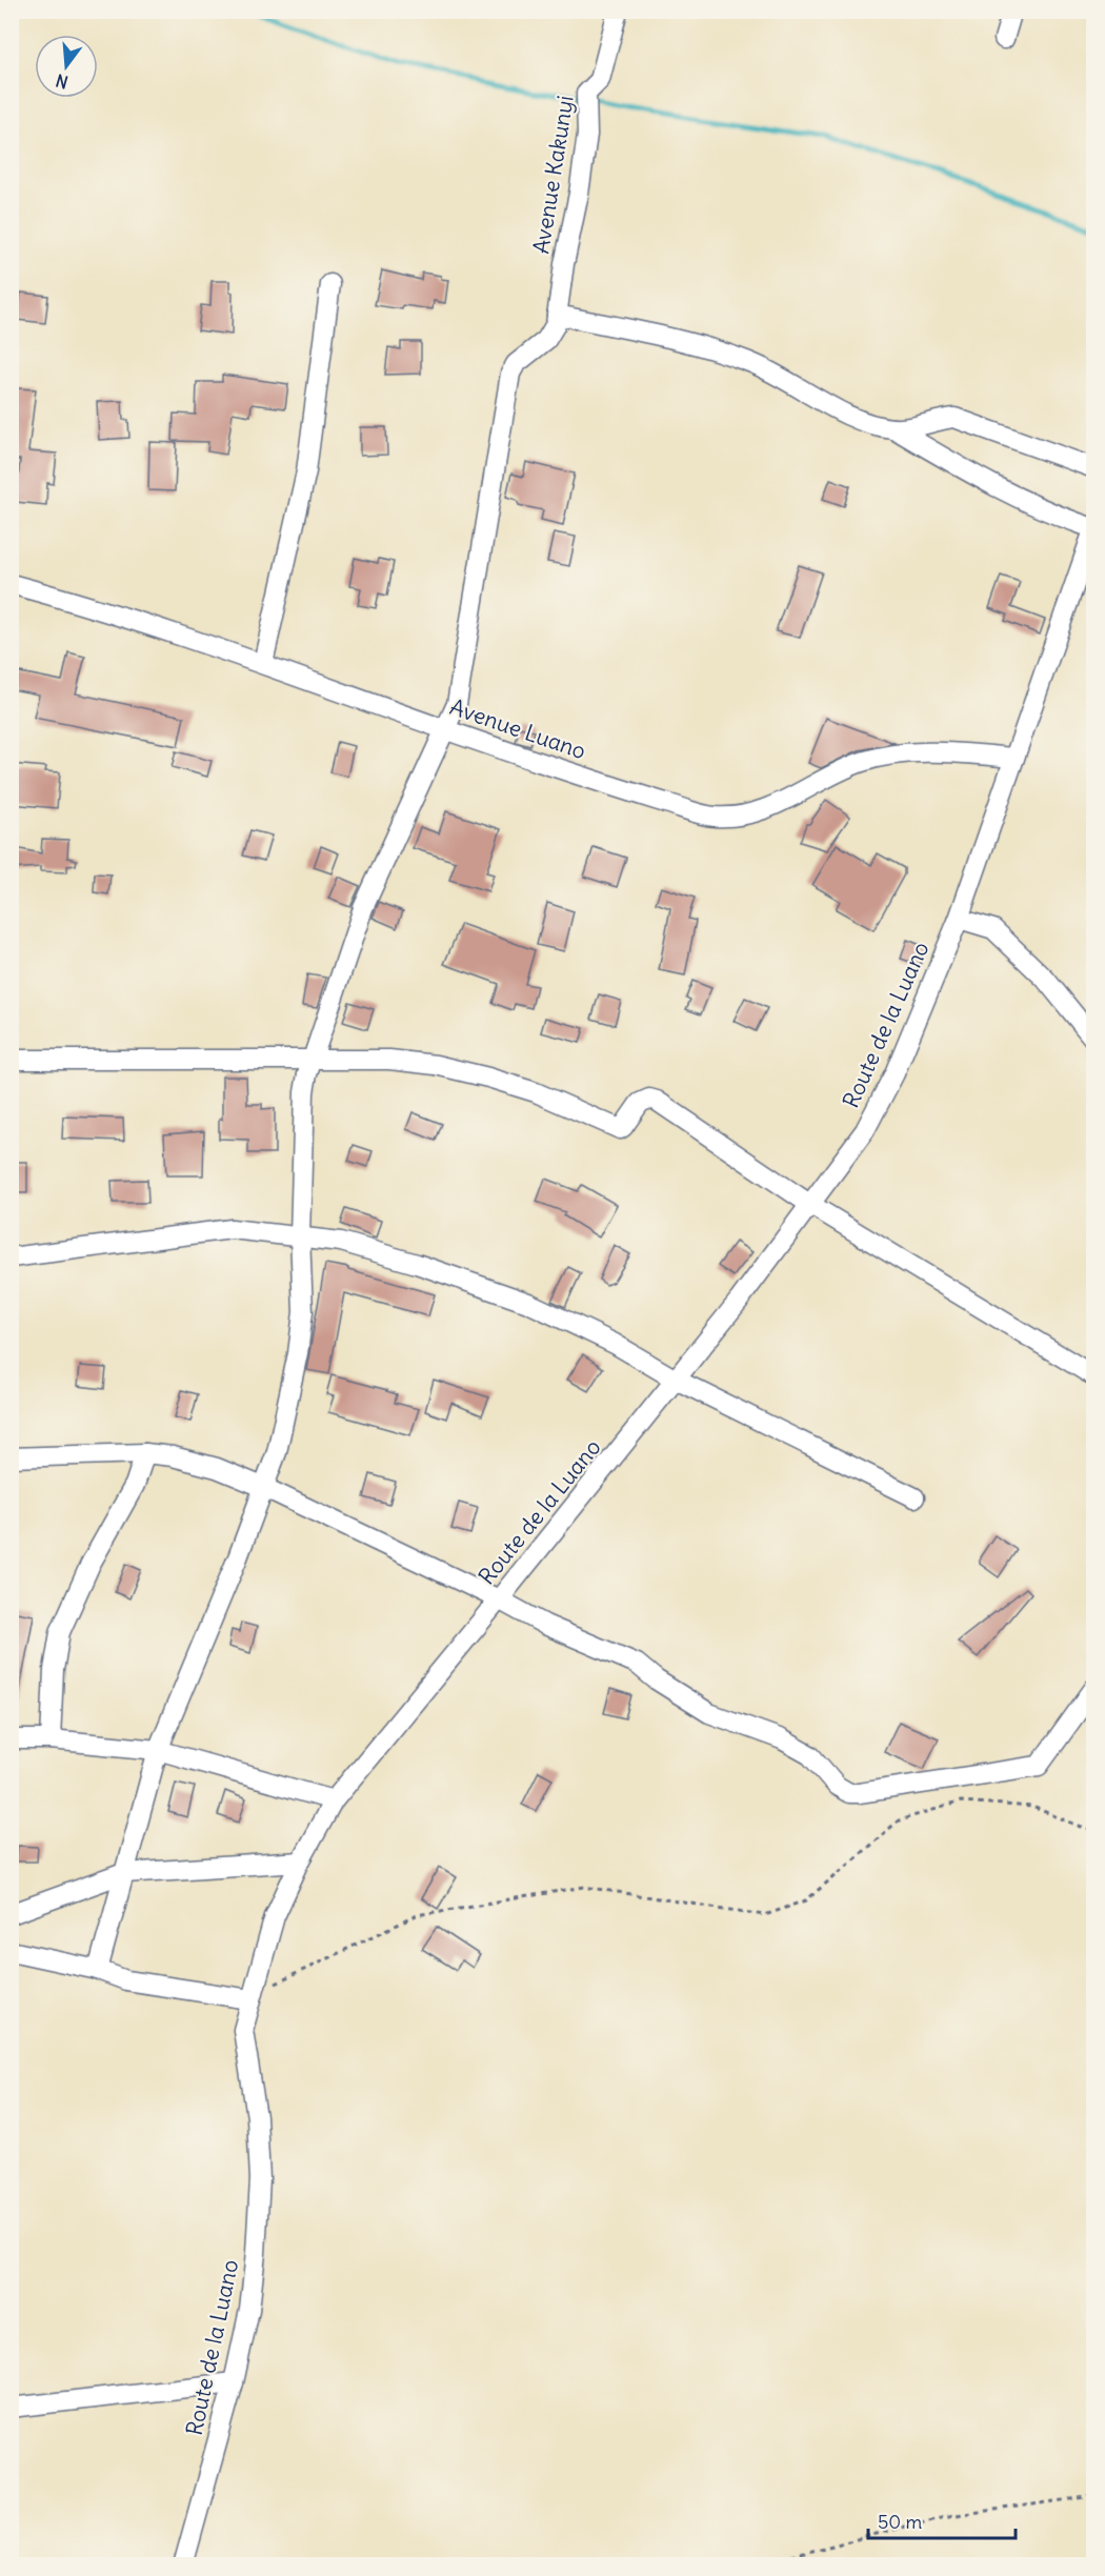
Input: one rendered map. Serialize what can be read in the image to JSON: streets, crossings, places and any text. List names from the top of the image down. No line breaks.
{"streets":{"street":["Avenue Kakunyi","Avenue Luano","Route de la Luano"]},"crossings":[["Avenue Kakunyi","Avenue Luano"],["Avenue Luano","Route de la Luano"]],"scale_bar":"50 m","north":"bottom"}
